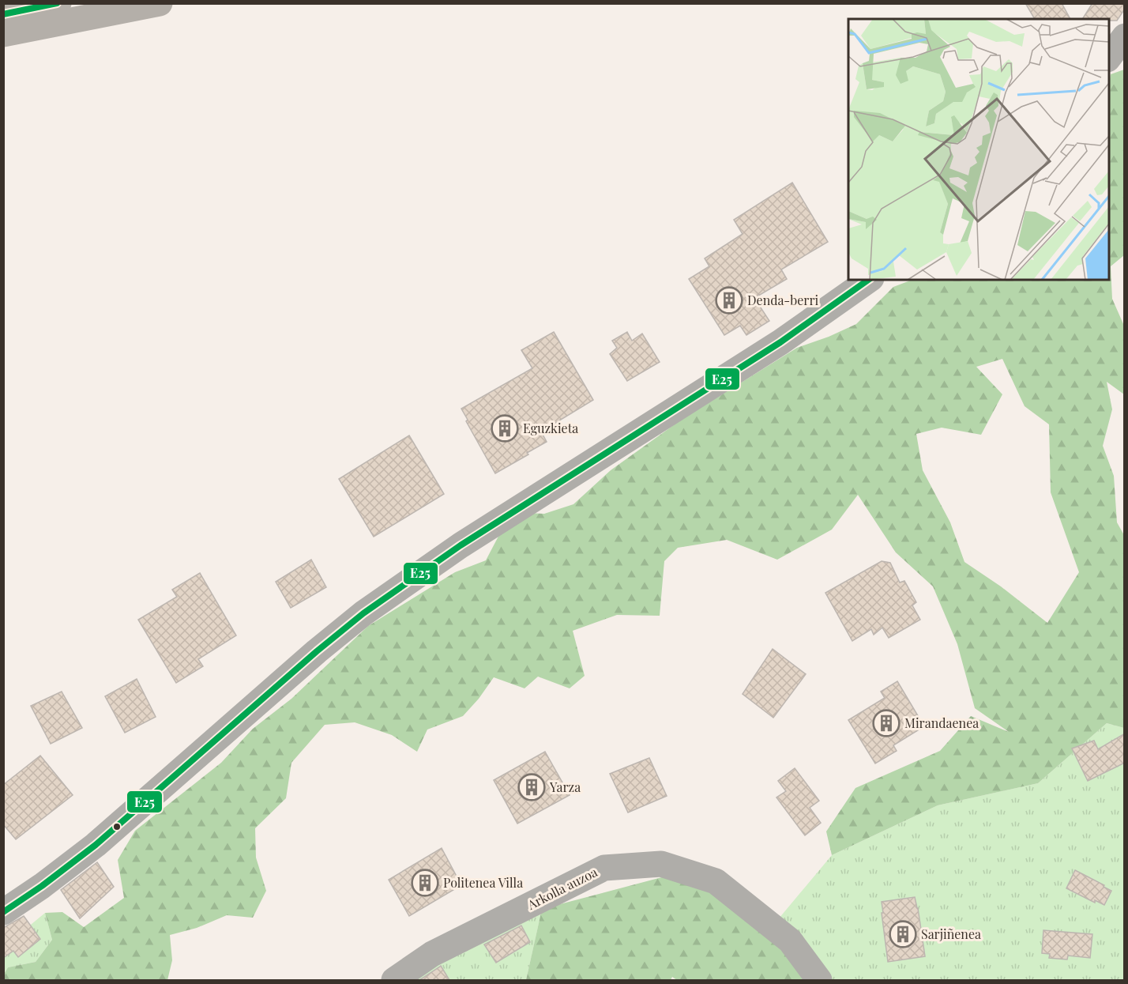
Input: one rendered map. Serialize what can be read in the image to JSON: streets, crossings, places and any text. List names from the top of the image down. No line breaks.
{"streets":{"street":["Arkolla auzoa"]},"places":{"building":["Denda-berri","Eguzkieta","Mirandaenea","Yarza","Politenea Villa","Sarjiñenea"]},"lines":["transit line E25"]}
